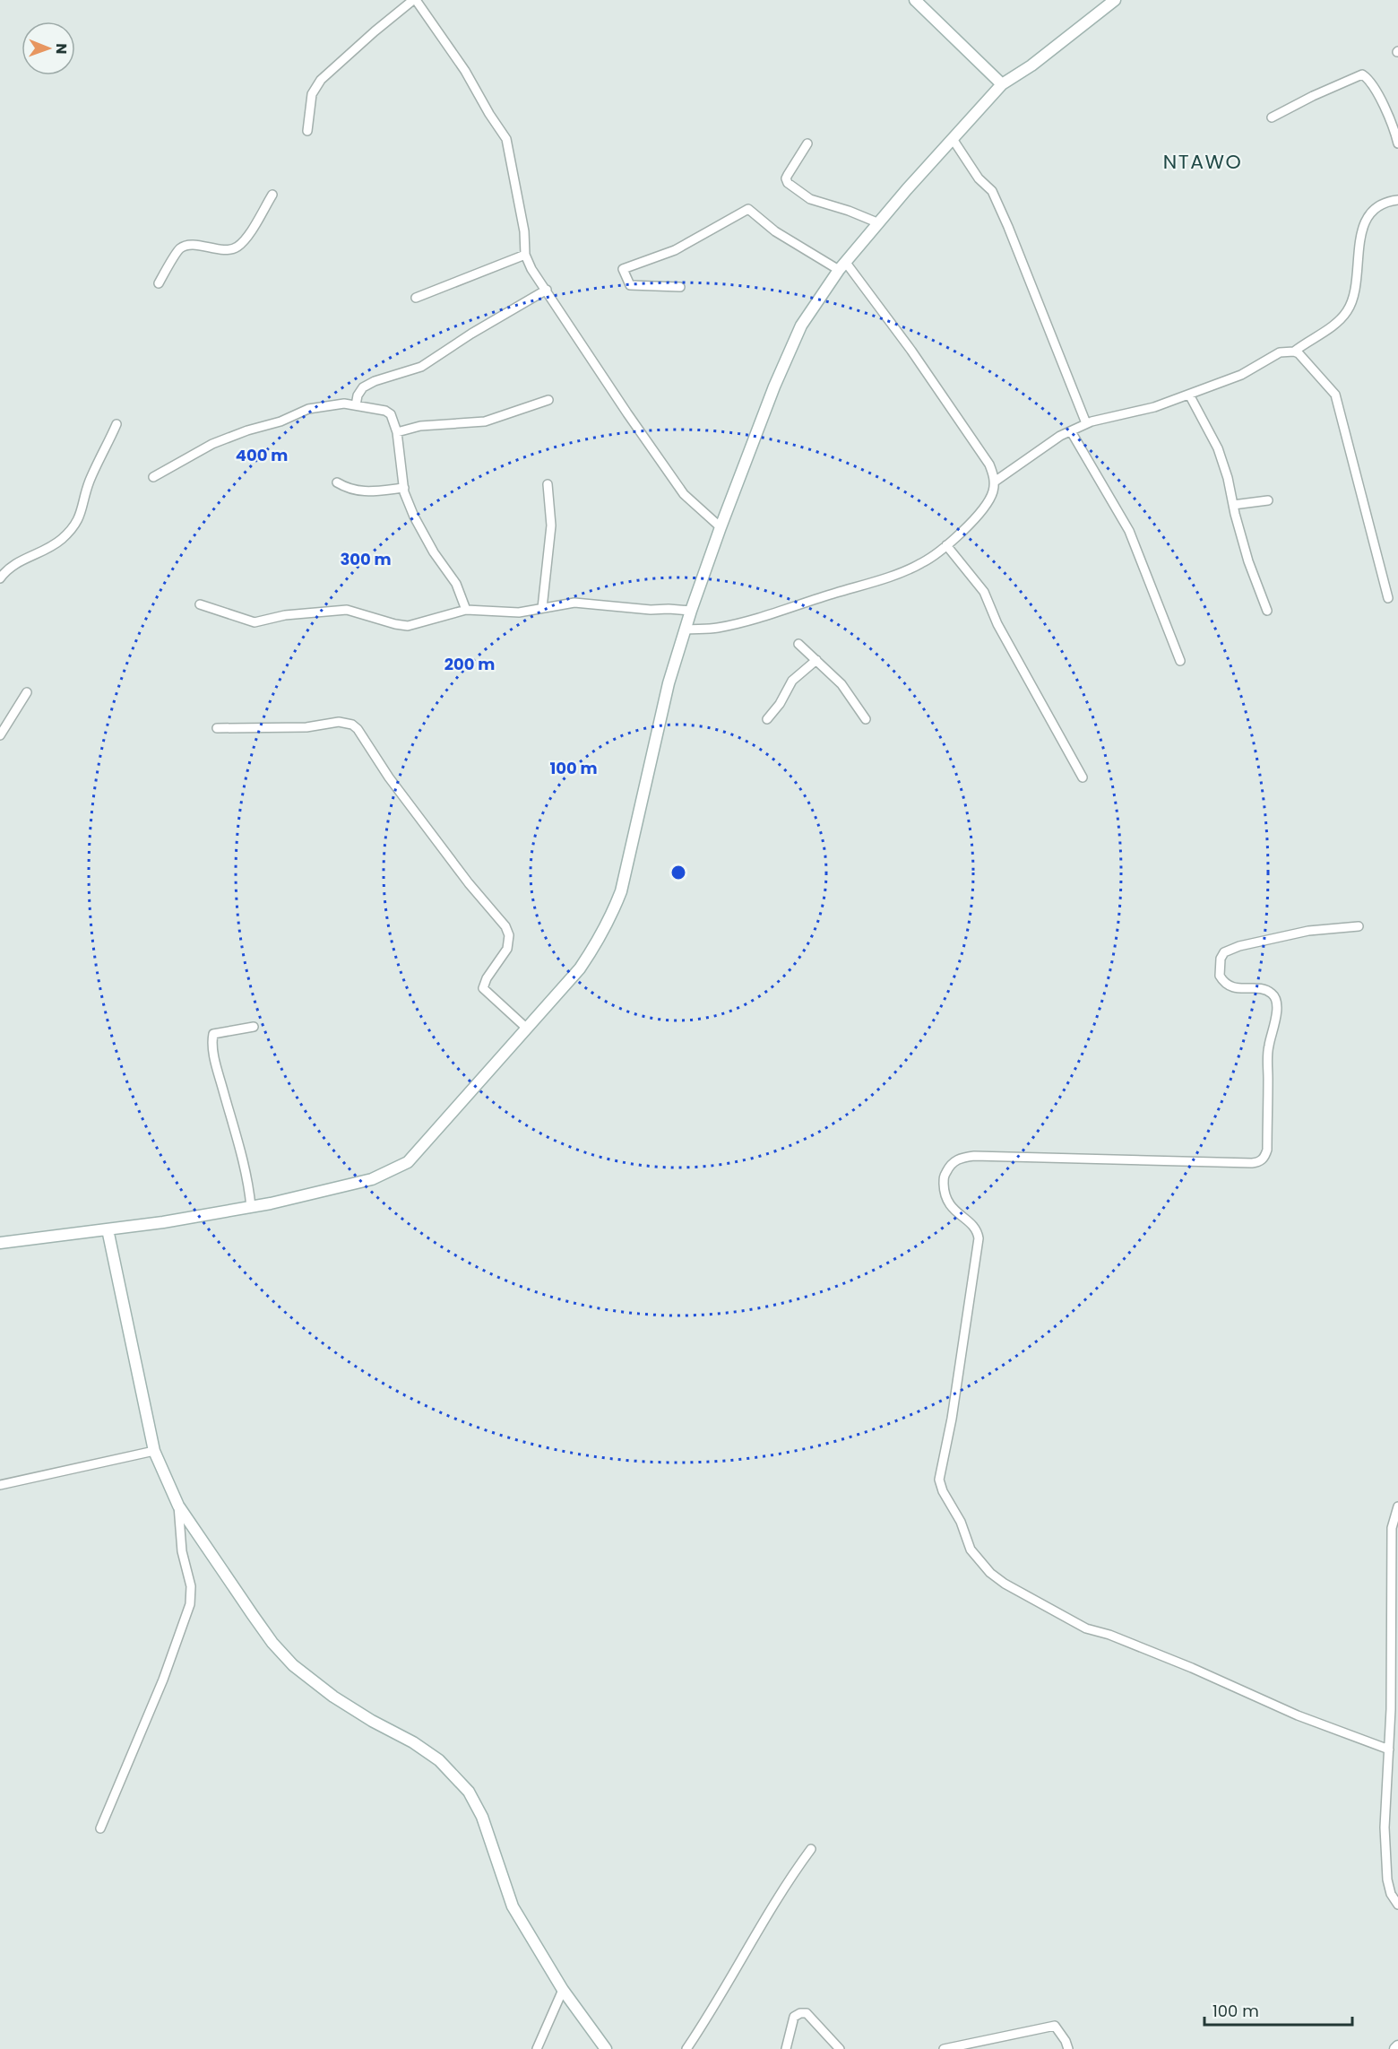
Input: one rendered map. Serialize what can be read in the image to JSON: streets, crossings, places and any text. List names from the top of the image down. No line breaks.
{"districts":["NTAWO"],"scale_bar":"100 m","north":"right","rings":["400 m","300 m","200 m","100 m"]}
